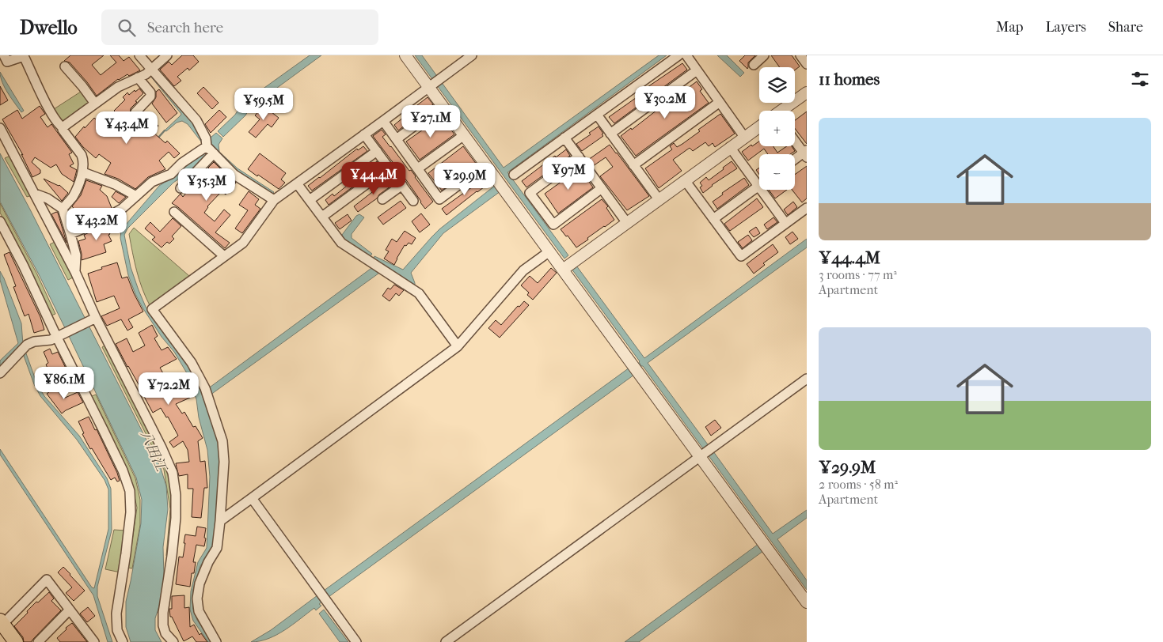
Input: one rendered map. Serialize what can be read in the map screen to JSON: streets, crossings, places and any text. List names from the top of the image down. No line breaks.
{"water":["八田江"],"page":{"header":"Dwello","search":"Search here","nav":["Map","Layers","Share"],"heading":"11 homes","map_buttons":["+","−"],"price":["¥30.2M","¥59.5M","¥27.1M","¥43.4M","¥97M","¥44.4M","¥29.9M","¥35.3M","¥43.2M","¥86.1M","¥72.2M"],"list":[{"name":"¥44.4M","note":"3 rooms · 77 m² · Apartment"},{"name":"¥29.9M","note":"2 rooms · 58 m² · Apartment"}]}}
